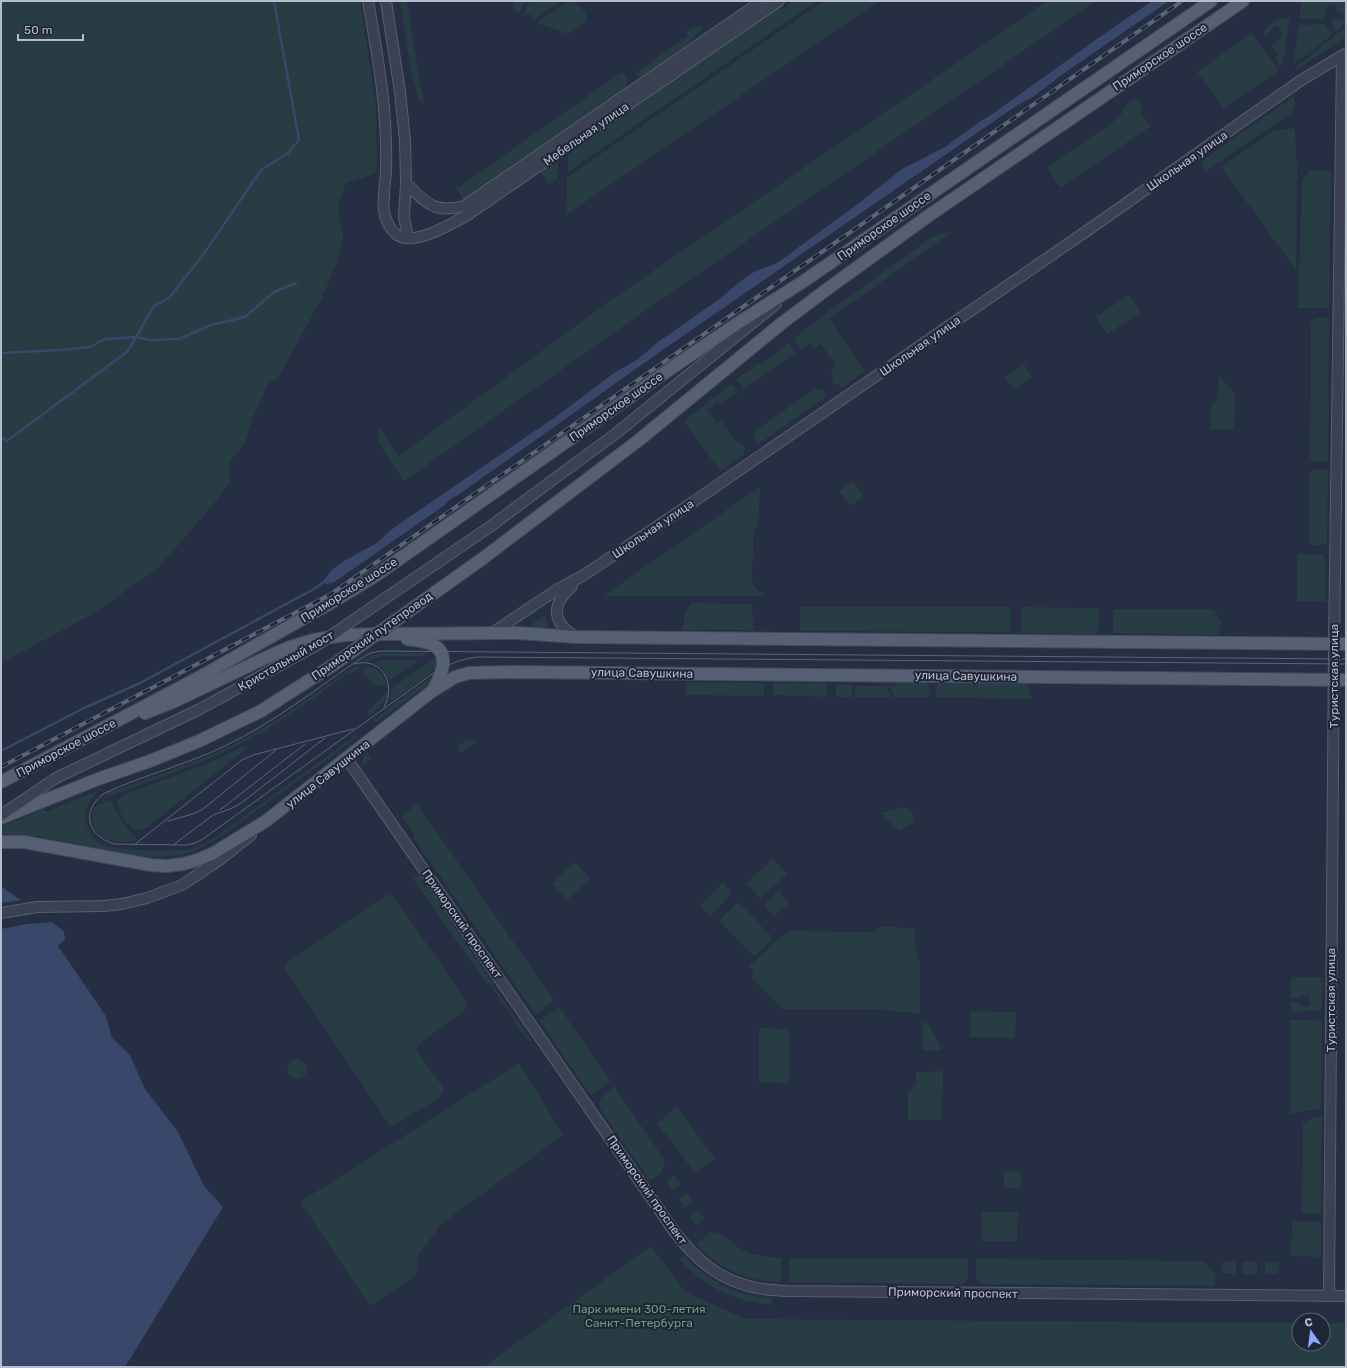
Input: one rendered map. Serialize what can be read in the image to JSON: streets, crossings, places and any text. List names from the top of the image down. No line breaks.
{"streets":{"main road":["Приморское шоссе","Приморский путепровод","улица Савушкина"],"street":["Мебельная улица","Школьная улица","Кристальный мост","Туристская улица","Приморский проспект"]},"crossings":[["Приморское шоссе","Приморский путепровод"],["Приморское шоссе","Кристальный мост"],["Школьная улица","Туристская улица"],["улица Савушкина","Туристская улица"],["улица Савушкина","Приморский проспект"],["Туристская улица","Приморский проспект"]],"parks":["Парк имени 300-летия Санкт-Петербурга"],"scale_bar":"50 m","north":"top"}
